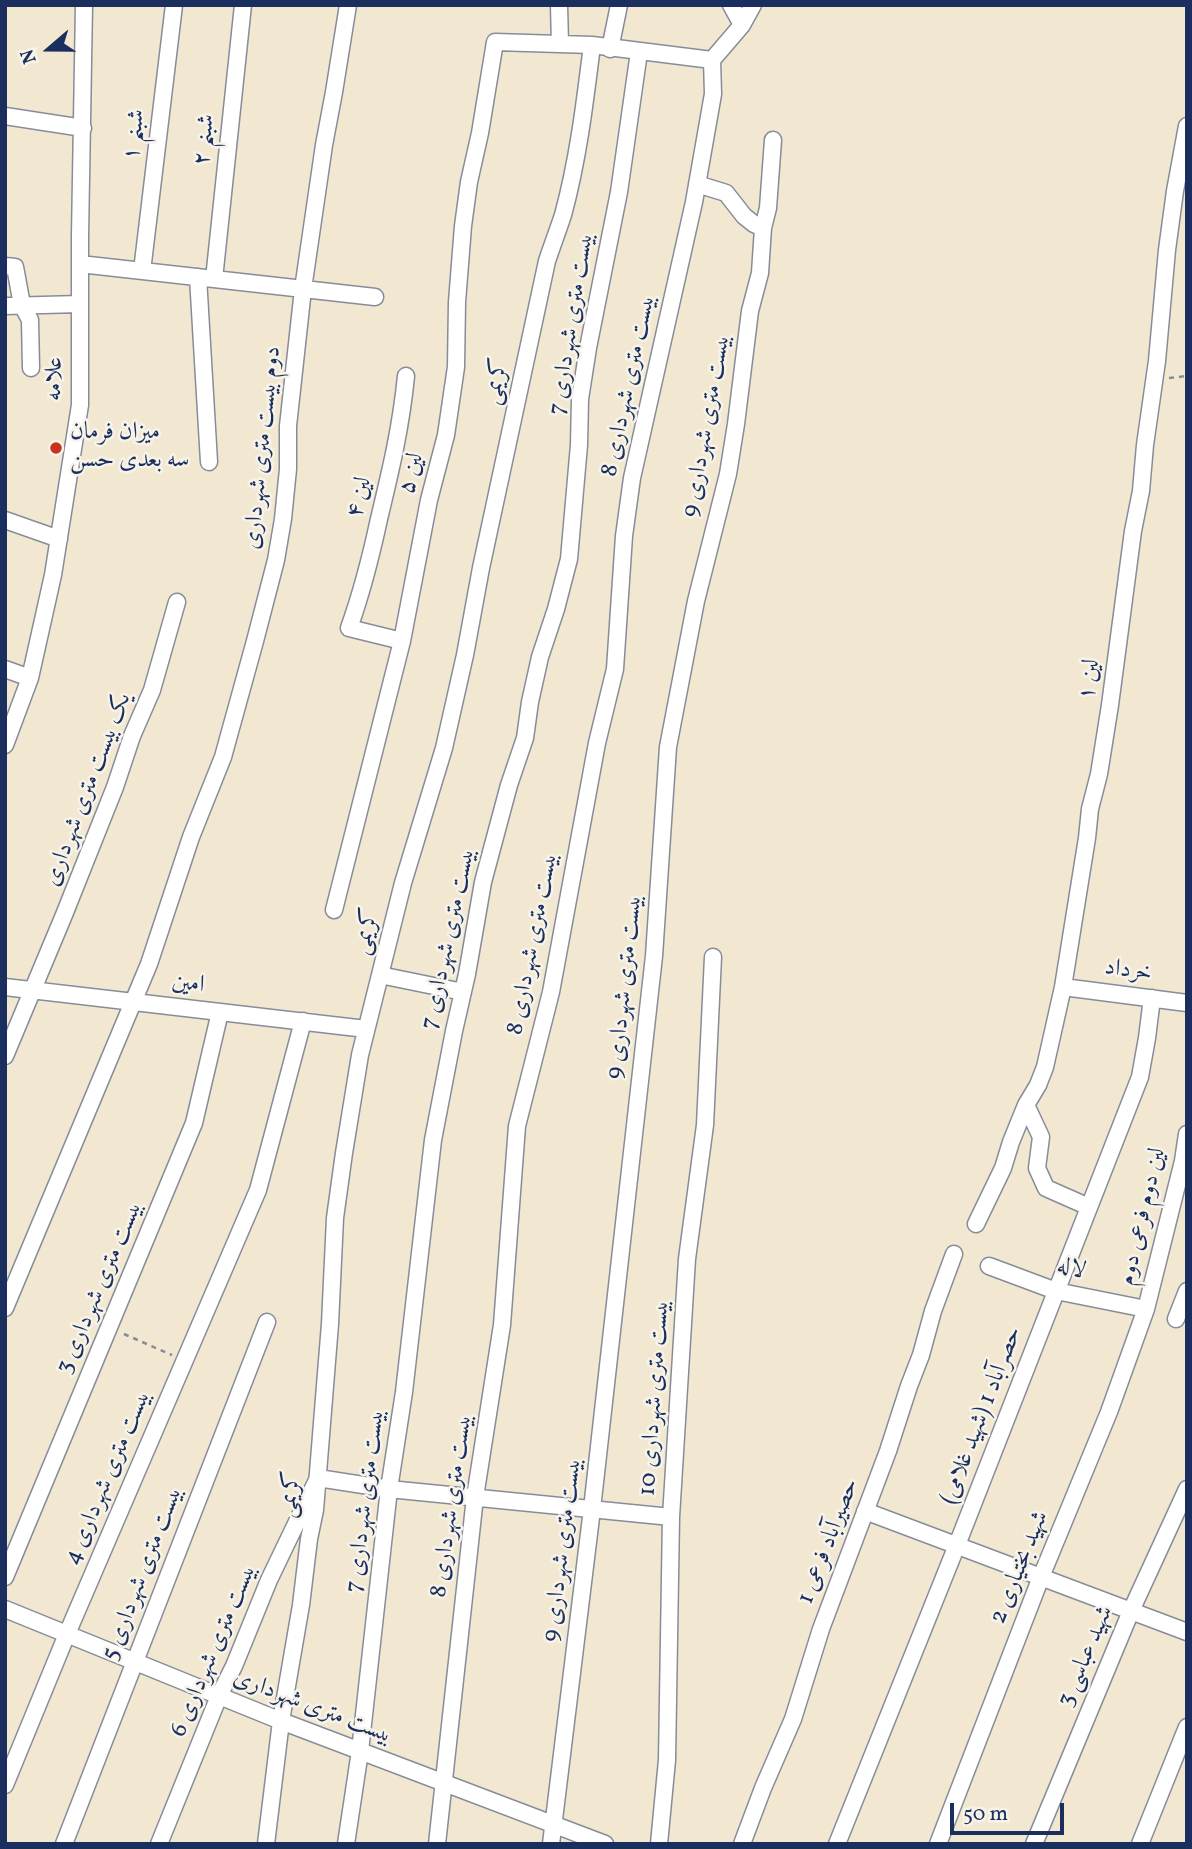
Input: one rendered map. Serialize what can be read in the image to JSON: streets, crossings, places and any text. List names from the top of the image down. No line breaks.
{"streets":{"street":["شبنم ۱","شبنم ۲","بیست متری شهرداری 7","علامه","کریمی","بیست متری شهرداری 8","بیست متری شهرداری 9","دوم بیست متری شهرداری","لین ۵","لین ۴","لین ۱","یک بیست متری شهرداری","خرداد","امین","لین دوم فرعی دوم","لاله","بیست متری شهرداری 3","بیست متری شهرداری 10","حصرآباد 1 (شهید غلامی)","بیست متری شهرداری 4","حصیرآباد فرعی 1","شهید بختیاری 2","بیست متری شهرداری 5","بیست متری شهرداری 6","شهید عباسی 3","بیست متری شهرداری"]},"crossings":[["بیست متری شهرداری 7","بیست متری شهرداری"],["کریمی","امین"],["کریمی","بیست متری شهرداری 6"],["کریمی","بیست متری شهرداری"],["بیست متری شهرداری 8","بیست متری شهرداری"],["بیست متری شهرداری 9","بیست متری شهرداری"],["دوم بیست متری شهرداری","امین"],["لین ۵","لین ۴"],["لین ۱","خرداد"],["یک بیست متری شهرداری","امین"],["خرداد","حصرآباد 1 (شهید غلامی)"],["امین","بیست متری شهرداری 3"],["امین","بیست متری شهرداری 4"],["لین دوم فرعی دوم","لاله"],["لین دوم فرعی دوم","شهید بختیاری 2"],["لاله","حصرآباد 1 (شهید غلامی)"],["لاله","شهید بختیاری 2"],["بیست متری شهرداری 4","بیست متری شهرداری"],["بیست متری شهرداری 5","بیست متری شهرداری"],["بیست متری شهرداری 6","بیست متری شهرداری"]],"places":["میزان فرمان سه بعدی حسن"],"scale_bar":"50 m","north":"left"}
